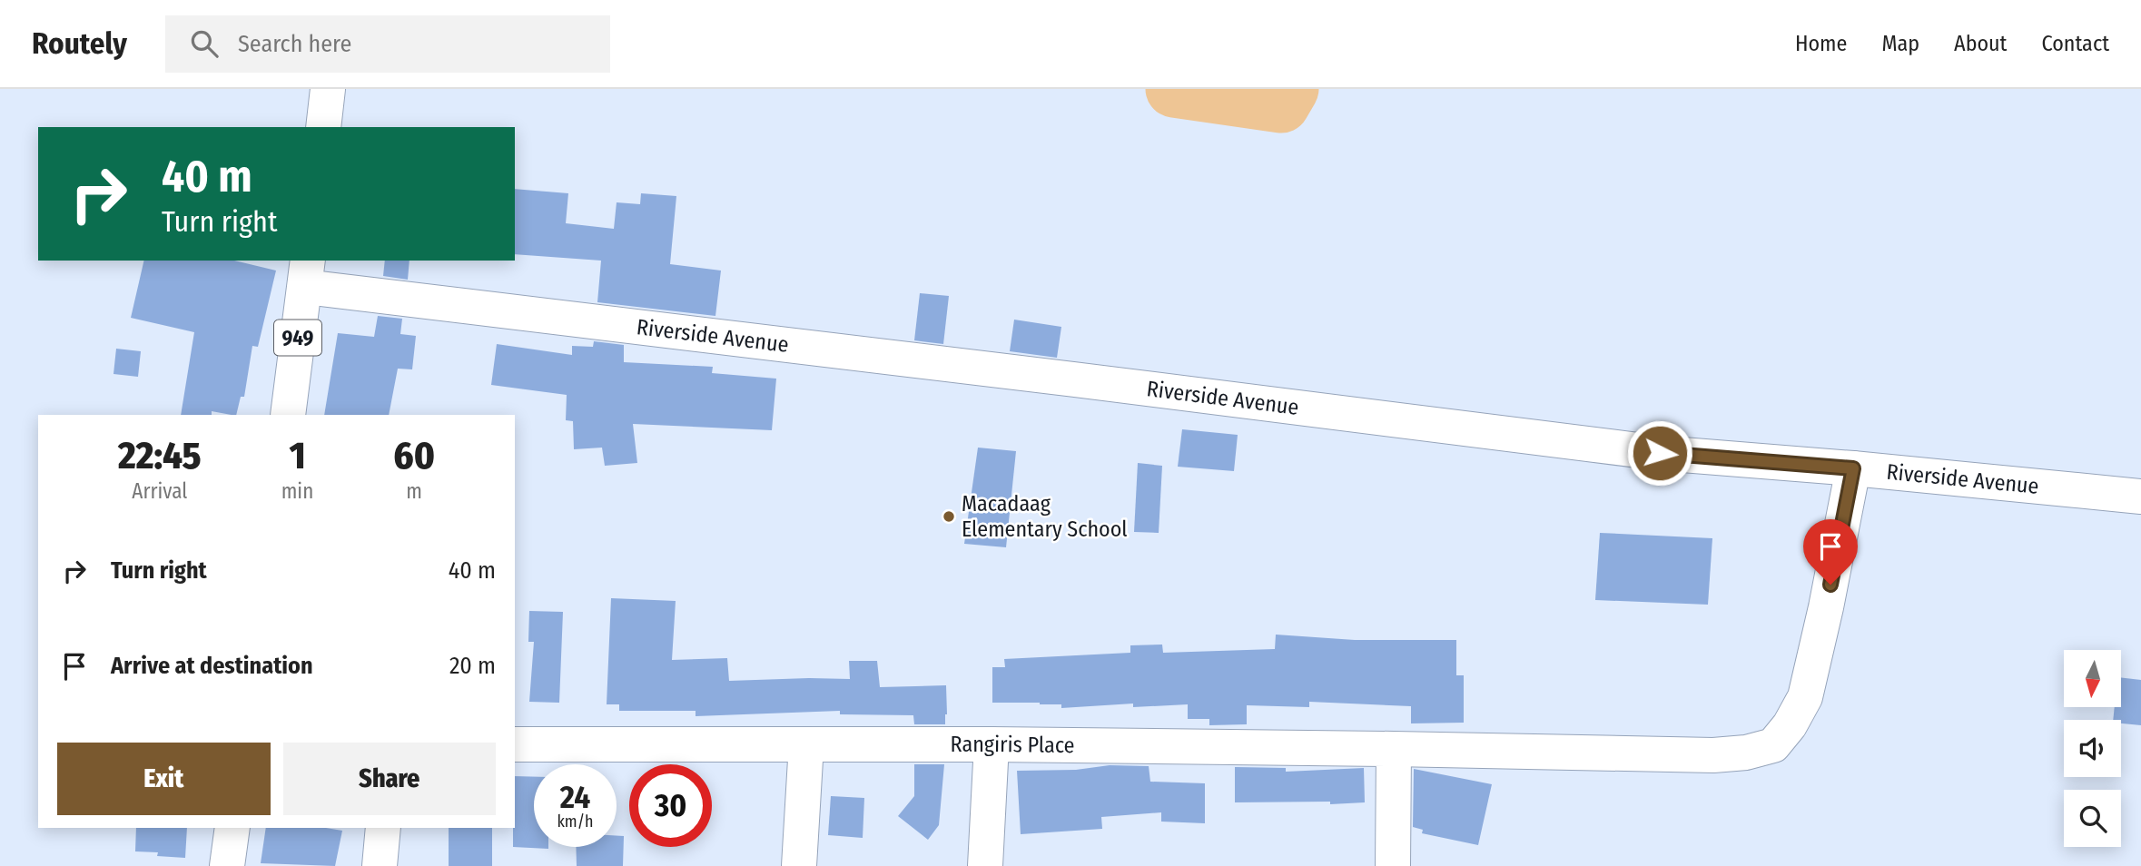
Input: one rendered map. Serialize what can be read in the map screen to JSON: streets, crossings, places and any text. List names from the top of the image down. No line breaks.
{"streets":{"street":["Riverside Avenue","949","Rangiris Place"]},"crossings":[["Riverside Avenue","949"],["Riverside Avenue","Rangiris Place"]],"places":["Macadaag Elementary School"],"north":"bottom","page":{"header":"Routely","search":"Search here","nav":["Home","Map","About","Contact"],"turn":["40 m","Turn right"],"eta":["22:45","Arrival","1","min","60","m"],"list":[{"name":"Turn right","value":"40 m"},{"name":"Arrive at destination","value":"20 m"}],"buttons":["Exit","Share"],"speed":"24 km/h","limit":"30"}}
